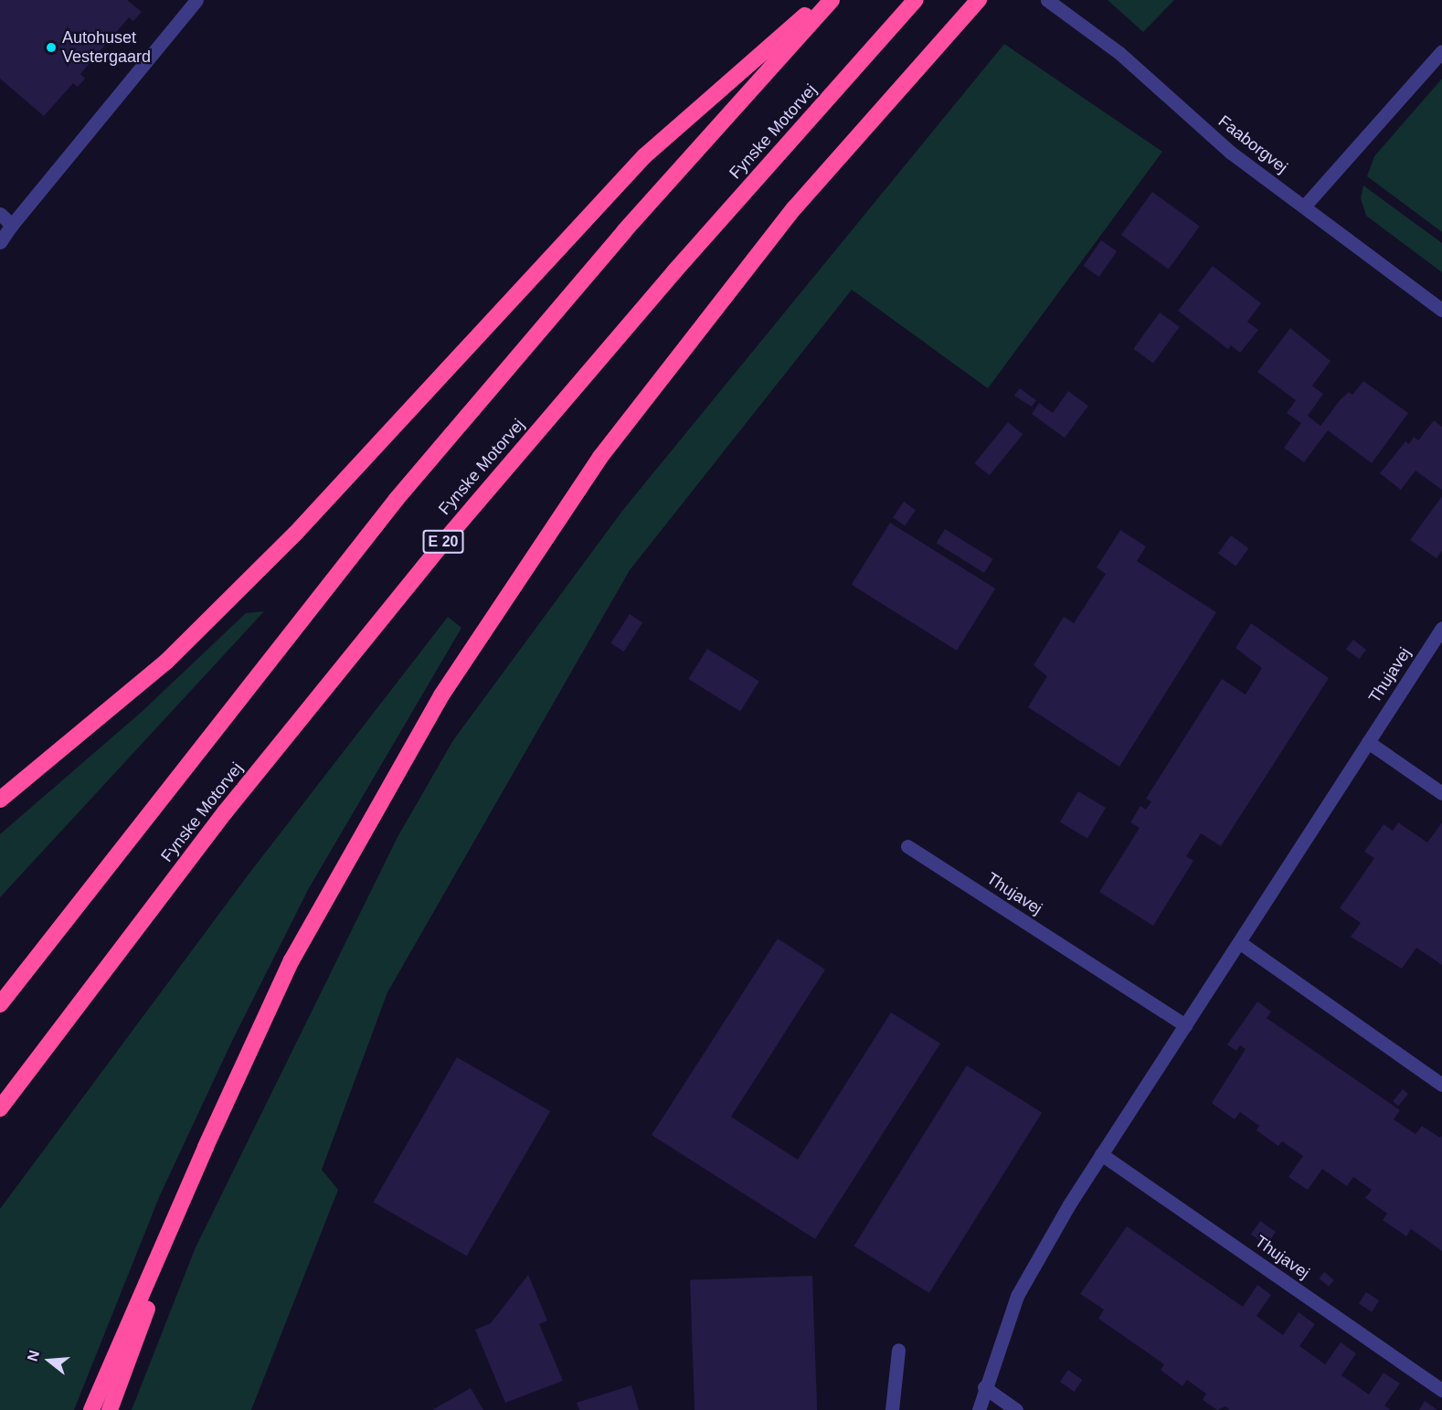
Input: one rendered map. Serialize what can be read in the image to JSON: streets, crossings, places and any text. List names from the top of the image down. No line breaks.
{"streets":{"highway":["Fynske Motorvej","E 20"],"street":["Faaborgvej","Thujavej"]},"places":["Autohuset Vestergaard"],"north":"left"}
